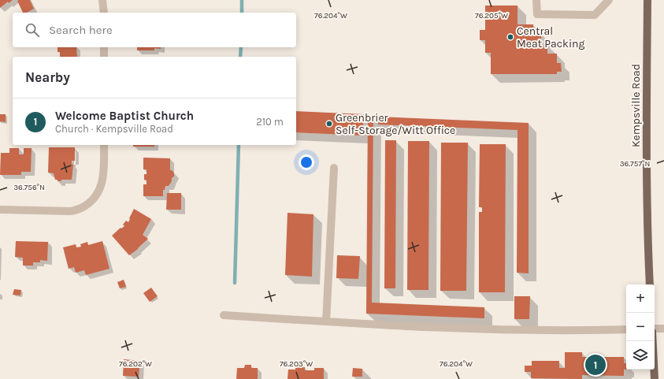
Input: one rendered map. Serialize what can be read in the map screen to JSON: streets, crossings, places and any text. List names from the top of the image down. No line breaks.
{"streets":{"main road":["Kempsville Road"]},"places":["Central Meat Packing","Greenbrier Self-Storage/Witt Office"],"page":{"search":"Search here","heading":"Nearby","list":[{"mark":"1","name":"Welcome Baptist Church","note":"Church · Kempsville Road","value":"210 m"}],"map_buttons":["+","−"],"pins":"1"},"coordinates":["76.204°W","76.205°W","36.757°N","36.756°N","76.202°W","76.203°W"]}
